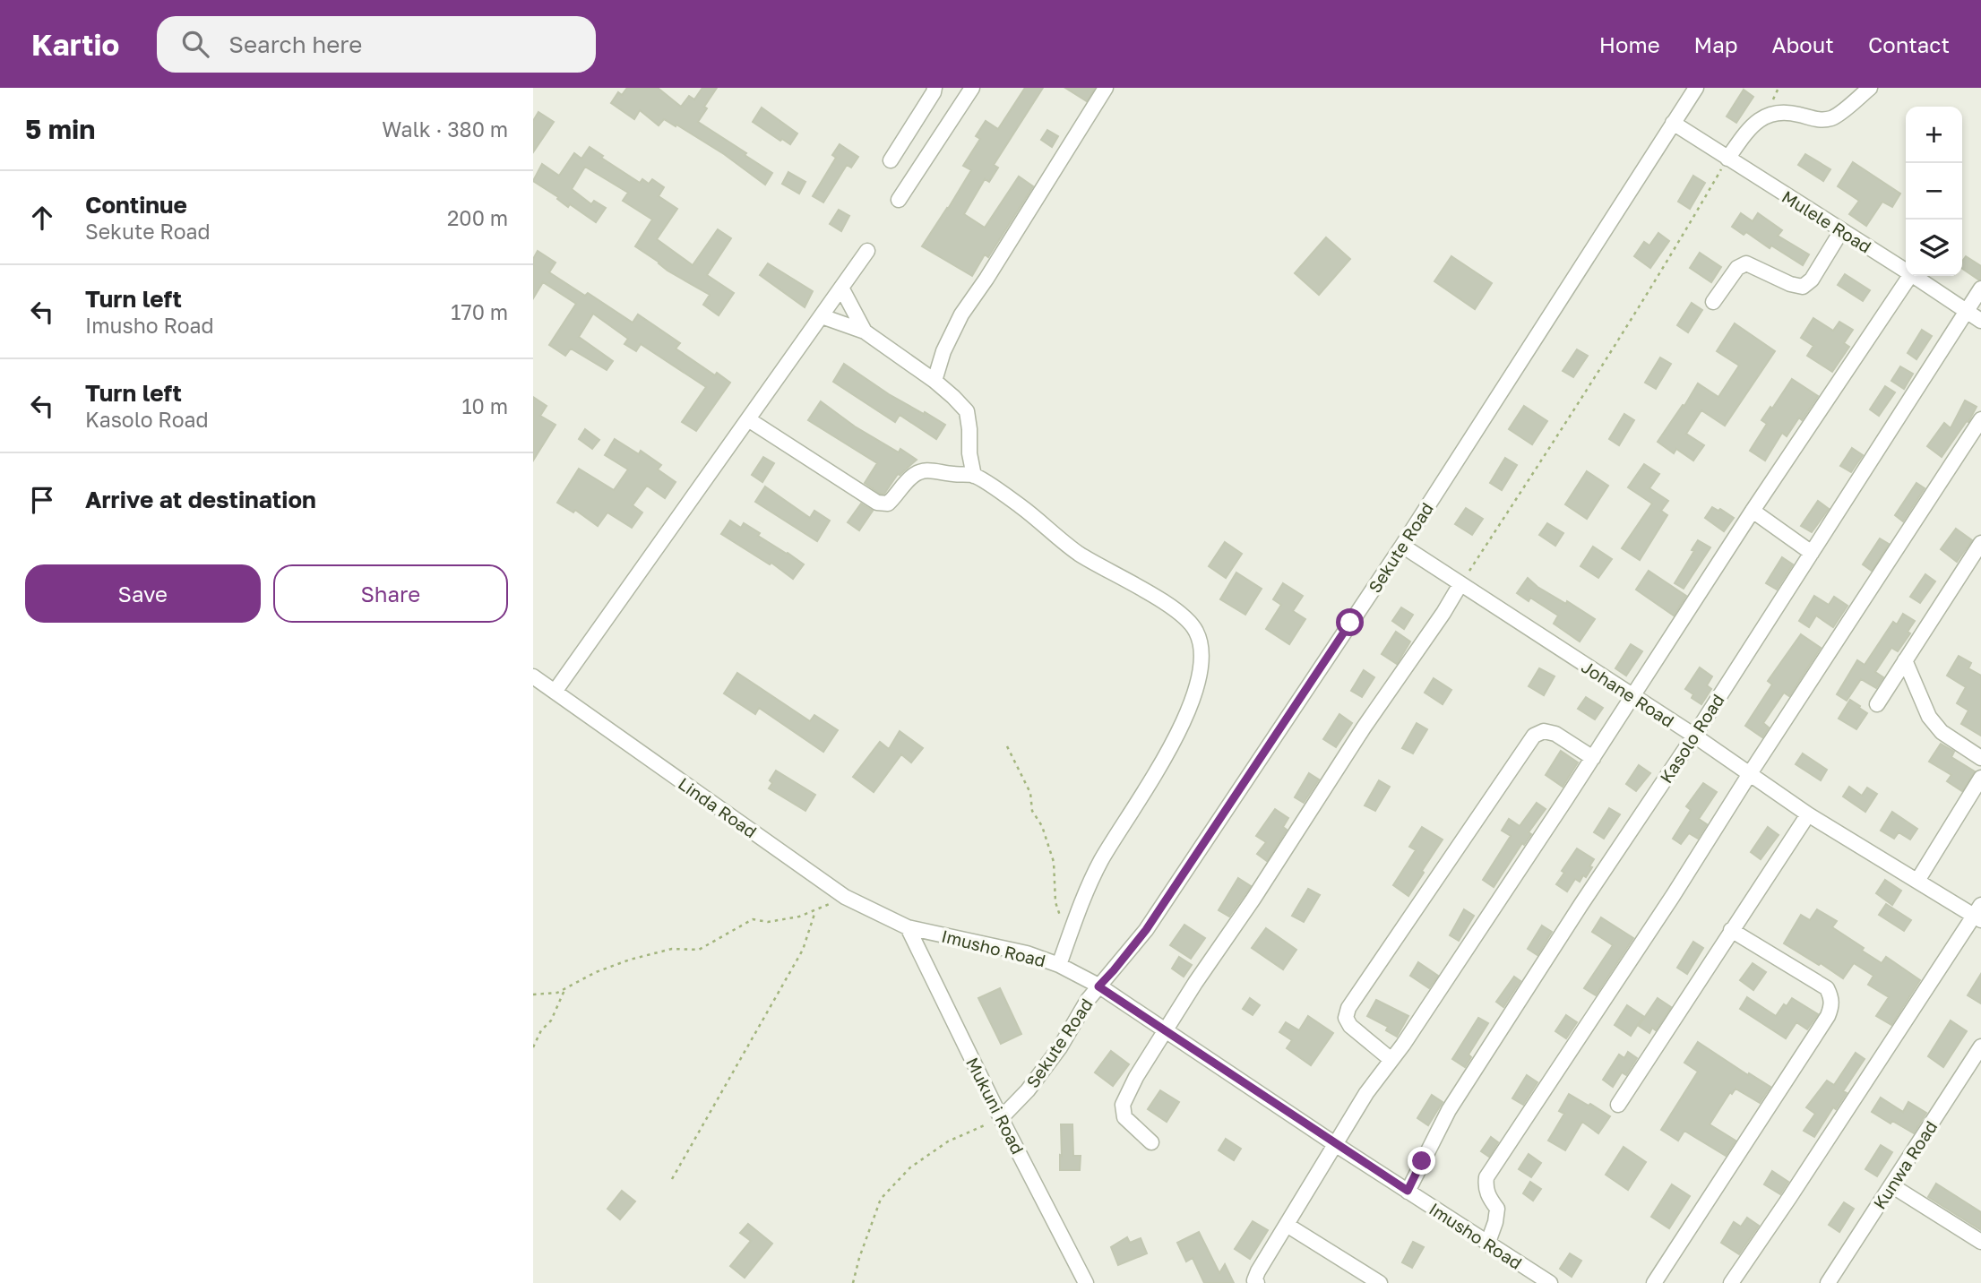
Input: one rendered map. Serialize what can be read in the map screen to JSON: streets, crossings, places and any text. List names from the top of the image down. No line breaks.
{"streets":{"street":["Mulele Road","Sekute Road","Johane Road","Kasolo Road","Linda Road","Imusho Road","Mukuni Road","Kunwa Road"]},"crossings":[["Mulele Road","Sekute Road"],["Mulele Road","Kasolo Road"],["Sekute Road","Johane Road"],["Sekute Road","Imusho Road"],["Sekute Road","Mukuni Road"],["Johane Road","Kasolo Road"],["Kasolo Road","Imusho Road"],["Linda Road","Imusho Road"],["Linda Road","Mukuni Road"],["Imusho Road","Mukuni Road"]],"page":{"header":"Kartio","search":"Search here","nav":["Home","Map","About","Contact"],"heading":["5 min","Walk · 380 m"],"map_buttons":["+","−"],"list":[["Continue","Sekute Road","200 m"],["Turn left","Imusho Road","170 m"],["Turn left","Kasolo Road","10 m"],"Arrive at destination"],"buttons":["Save","Share"]}}
